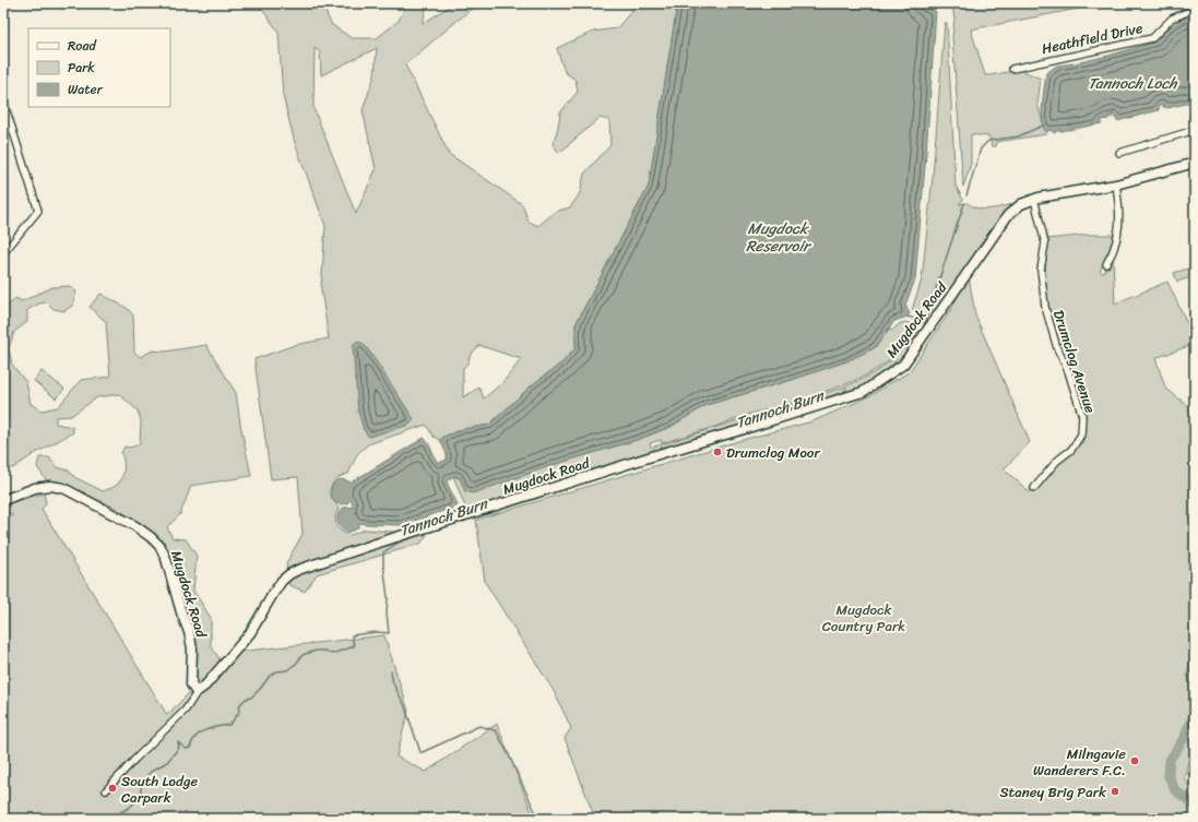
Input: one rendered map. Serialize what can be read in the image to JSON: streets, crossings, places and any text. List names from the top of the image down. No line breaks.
{"streets":{"street":["Heathfield Drive","Mugdock Road","Drumclog Avenue"]},"crossings":[["Mugdock Road","Drumclog Avenue"]],"water":["Tannoch Loch","Mugdock Reservoir","Tannoch Burn"],"parks":["Mugdock Country Park"],"places":["Drumclog Moor","Milngavie Wanderers F.C.","South Lodge Carpark","Staney Brig Park"],"legend":["Road","Park","Water"]}
